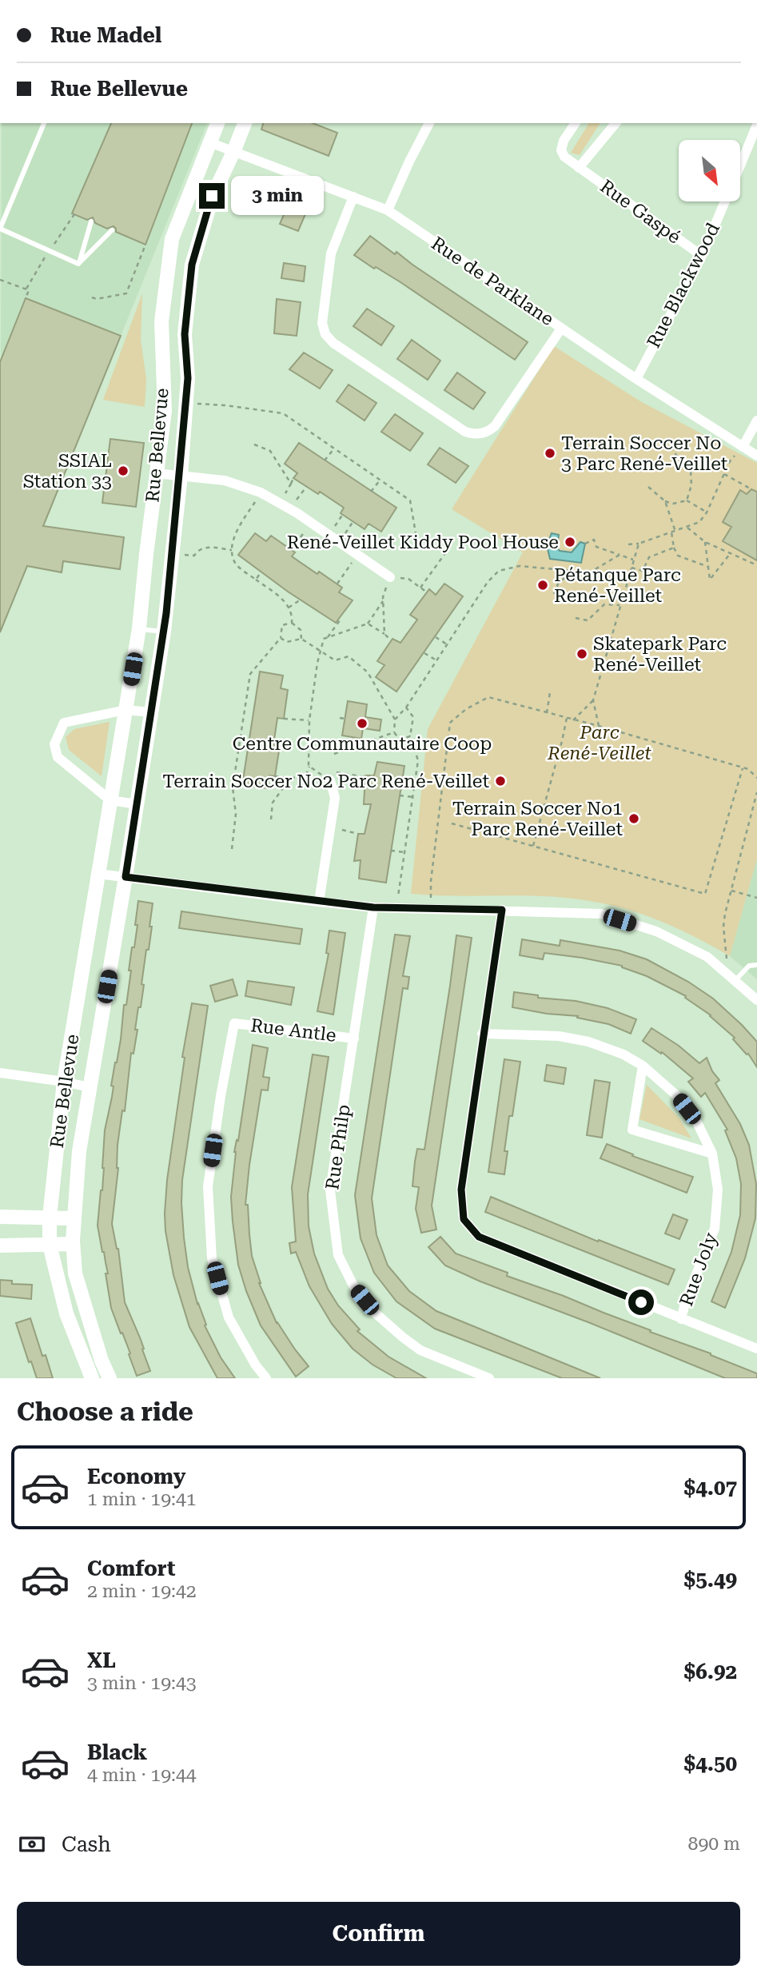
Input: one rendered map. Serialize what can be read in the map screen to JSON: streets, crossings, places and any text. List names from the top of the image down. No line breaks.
{"streets":{"street":["Rue Gaspé","Rue de Parklane","Rue Blackwood","Rue Bellevue","Rue Antle","Rue Philp","Rue Joly"]},"crossings":[["Rue Gaspé","Rue Blackwood"],["Rue de Parklane","Rue Blackwood"],["Rue de Parklane","Rue Bellevue"],["Rue Antle","Rue Philp"]],"parks":["Parc René-Veillet"],"places":["Terrain Soccer No 3 Parc René-Veillet","SSIAL Station 33","René-Veillet Kiddy Pool House","Pétanque Parc René-Veillet","Skatepark Parc René-Veillet","Centre Communautaire Coop","Terrain Soccer No2 Parc René-Veillet","Terrain Soccer No1 Parc René-Veillet"],"north":"bottom right","page":{"banner":["Rue Madel","Rue Bellevue"],"bubble":"3 min","heading":"Choose a ride","list":[{"name":"Economy","note":"1 min · 19:41","value":"$4.07"},{"name":"Comfort","note":"2 min · 19:42","value":"$5.49"},{"name":"XL","note":"3 min · 19:43","value":"$6.92"},{"name":"Black","note":"4 min · 19:44","value":"$4.50"}],"pay":["Cash","890 m"],"buttons":"Confirm"}}
